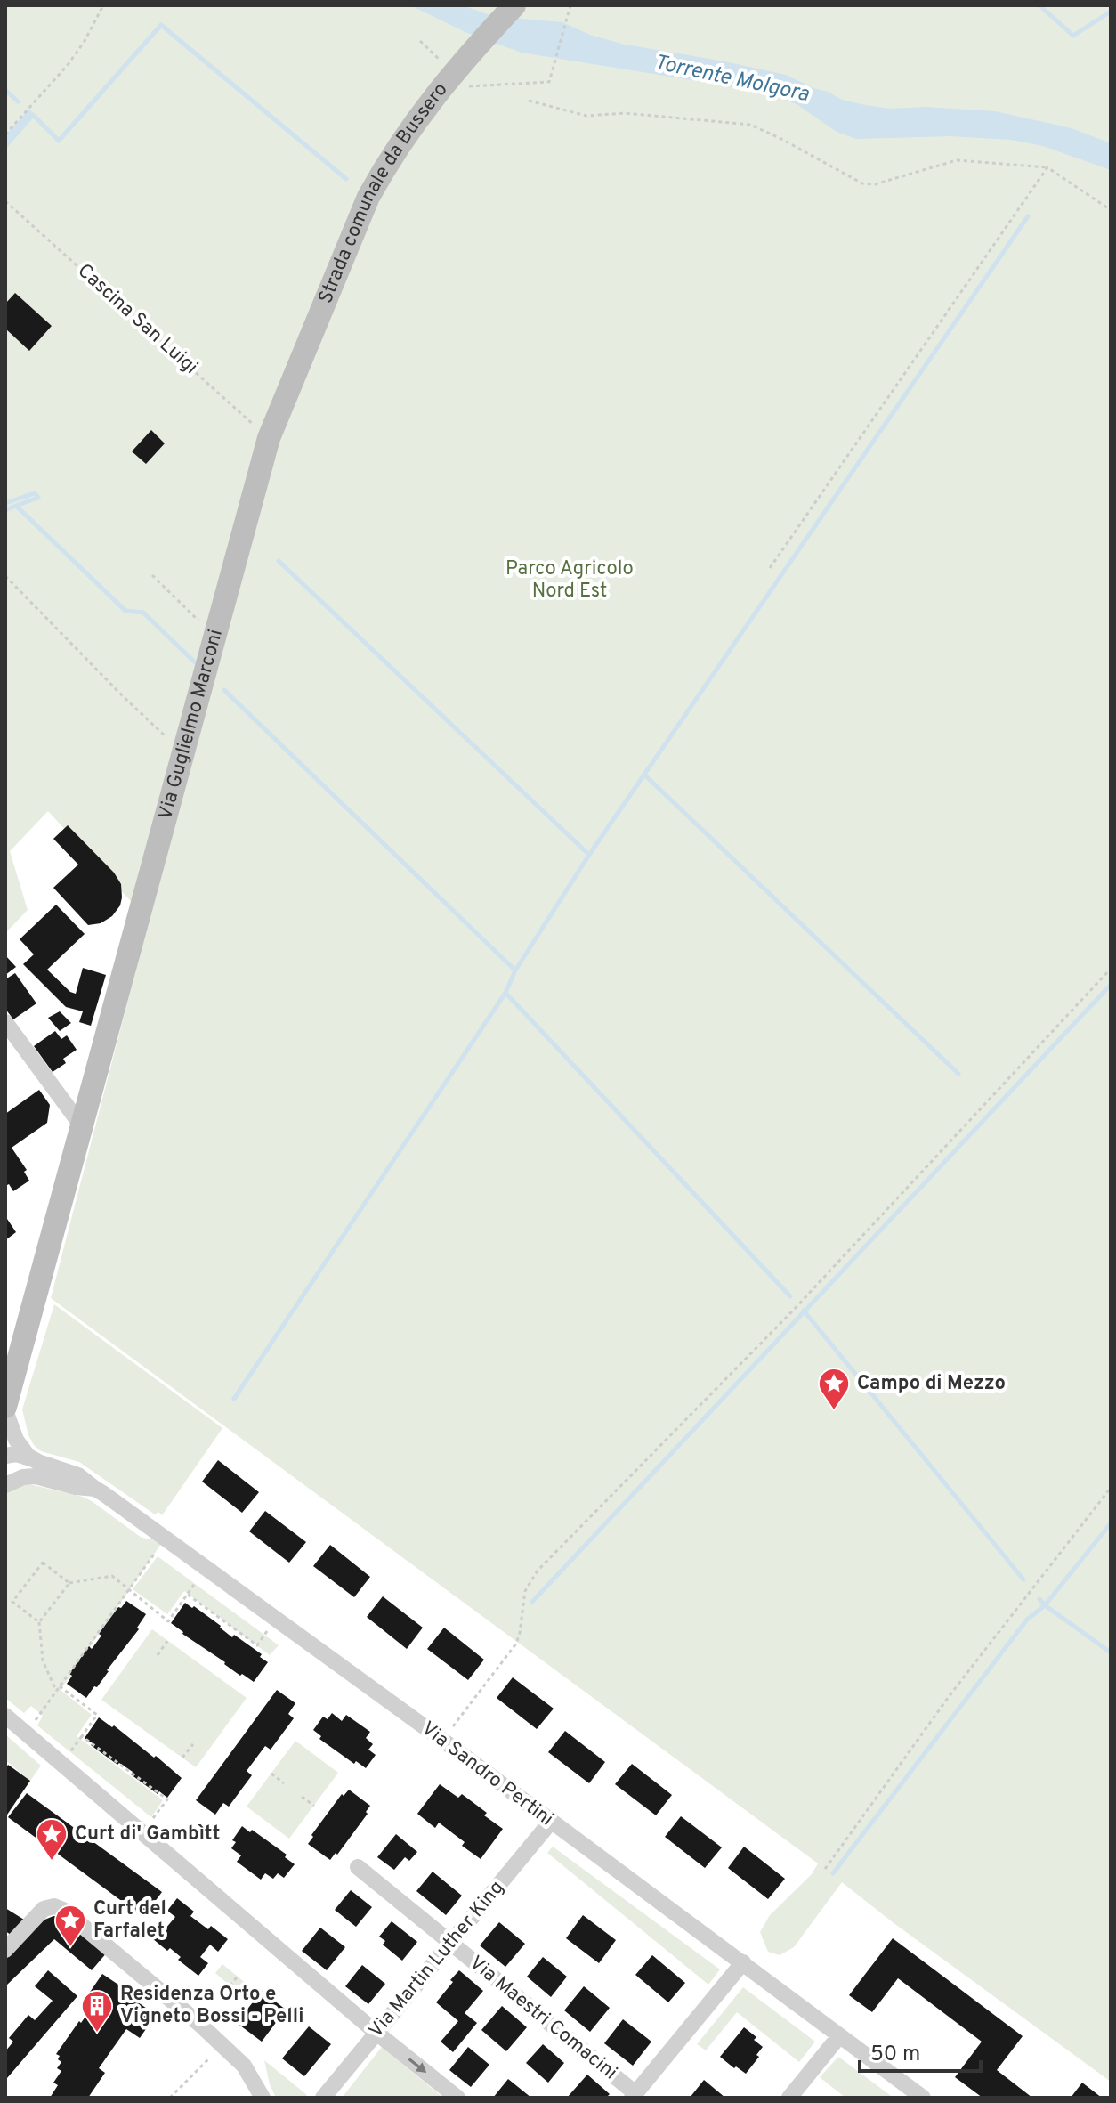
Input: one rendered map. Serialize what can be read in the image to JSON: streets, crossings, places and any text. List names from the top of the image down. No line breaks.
{"streets":{"street":["Strada comunale da Bussero","Via Guglielmo Marconi","Via Sandro Pertini","Via Martin Luther King","Via Maestri Comacini"],"path":["Cascina San Luigi"]},"crossings":[["Strada comunale da Bussero","Via Guglielmo Marconi"],["Cascina San Luigi","Via Guglielmo Marconi"],["Via Sandro Pertini","Via Martin Luther King"],["Via Martin Luther King","Via Maestri Comacini"]],"water":["Torrente Molgora"],"parks":["Parco Agricolo Nord Est"],"places":{"place":["Campo di Mezzo","Curt di' Gambìtt","Curt del Farfalet"],"building":["Residenza Orto e Vigneto Bossi - Pelli"]},"scale_bar":"50 m"}
